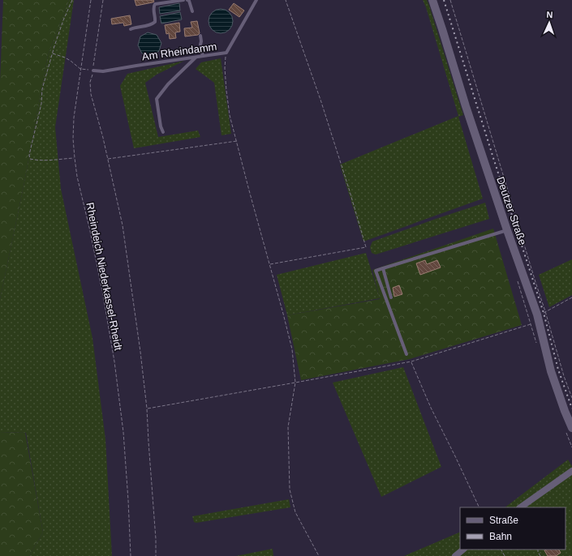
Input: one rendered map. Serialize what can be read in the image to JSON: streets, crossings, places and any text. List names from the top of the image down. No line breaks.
{"streets":{"street":["Deutzer Straße"],"lane":["Am Rheindamm"],"path":["Rheindeich Niederkassel-Rheidt"]},"legend":["Straße","Bahn"],"north":"top"}
